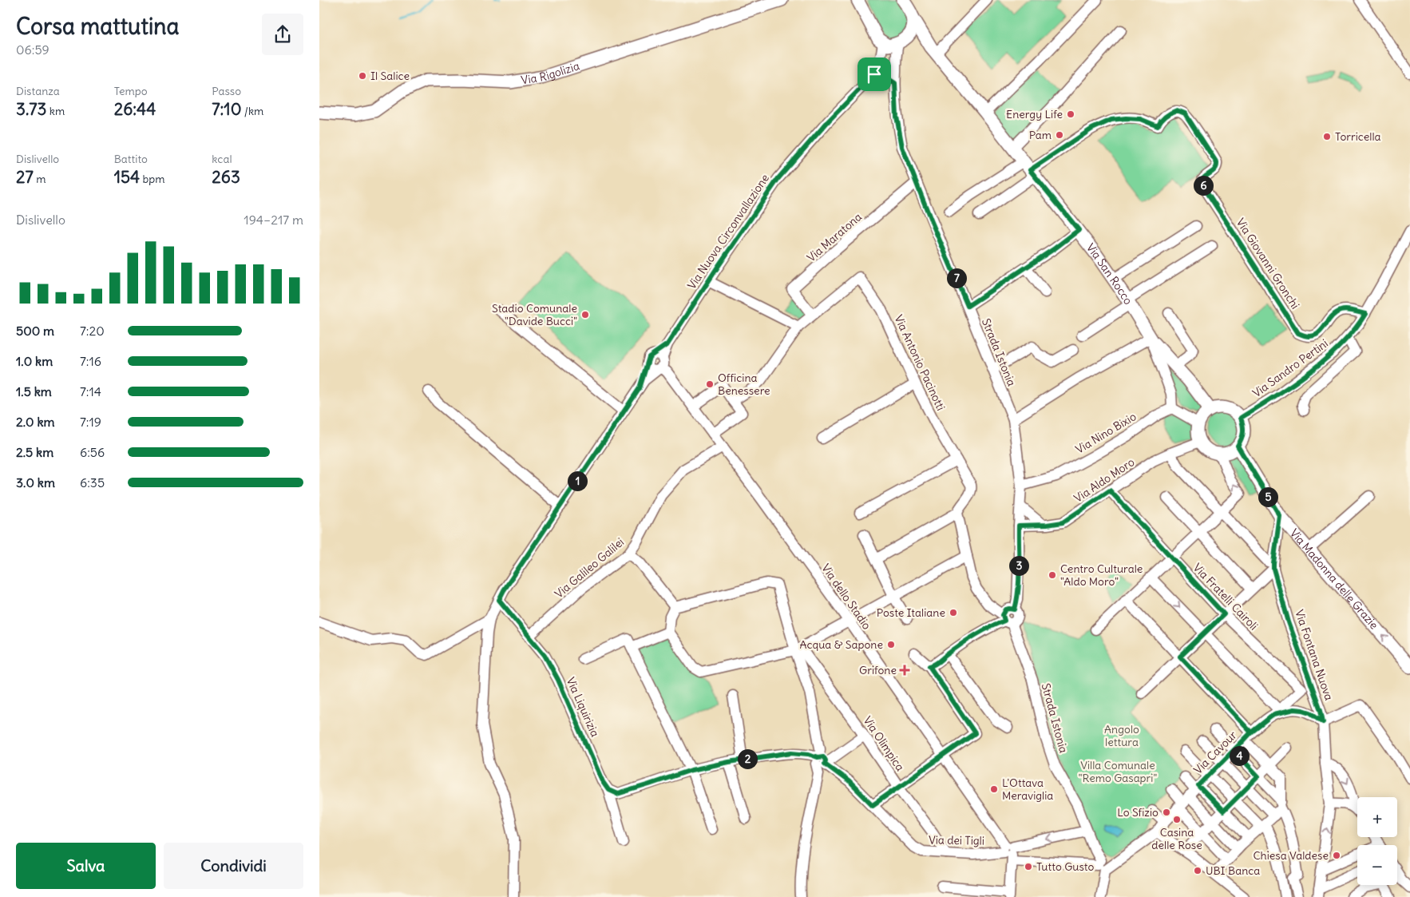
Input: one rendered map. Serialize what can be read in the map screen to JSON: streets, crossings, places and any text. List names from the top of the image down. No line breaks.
{"streets":{"main road":["Via Rigolizia","Via San Rocco","Via Madonna delle Grazie"],"street":["Via Nuova Circonvallazione","Via Maratona","Via Giovanni Gronchi","Strada Istonia","Via Antonio Pacinotti","Via Sandro Pertini","Via Nino Bixio","Via Aldo Moro","Via Galileo Galilei","Via dello Stadio","Via Fratelli Cairoli","Via Fontana Nuova","Via Liquirizia","Via Olimpica","Via Cavour","Via dei Tigli"]},"crossings":[["Via Nuova Circonvallazione","Via dello Stadio"],["Via Nuova Circonvallazione","Via Liquirizia"],["Via Maratona","Strada Istonia"],["Via Maratona","Via Antonio Pacinotti"],["Via Giovanni Gronchi","Via San Rocco"],["Via Giovanni Gronchi","Via Sandro Pertini"],["Via San Rocco","Via Sandro Pertini"],["Via San Rocco","Via Aldo Moro"],["Via San Rocco","Via Madonna delle Grazie"],["Strada Istonia","Via Nino Bixio"],["Strada Istonia","Via Aldo Moro"],["Via Sandro Pertini","Via Aldo Moro"],["Via Sandro Pertini","Via Madonna delle Grazie"],["Via Aldo Moro","Via Madonna delle Grazie"],["Via Aldo Moro","Via Fratelli Cairoli"],["Via Galileo Galilei","Via dello Stadio"],["Via Galileo Galilei","Via Liquirizia"],["Via Madonna delle Grazie","Via Fontana Nuova"],["Via dello Stadio","Via dei Tigli"],["Via Fratelli Cairoli","Via Cavour"],["Via Fontana Nuova","Via Cavour"],["Via Olimpica","Via dei Tigli"]],"one_way":["Via Madonna delle Grazie"],"parks":["Angolo lettura","Villa Comunale \"Remo Gasapri\""],"places":{"other":["Il Salice","Energy Life","Pam","Torricella","Stadio Comunale \"Davide Bucci\"","Officina Benessere","Centro Culturale \"Aldo Moro\"","Poste Italiane","Acqua & Sapone","L'Ottava Meraviglia","Lo Sfizio","Casina delle Rose","Chiesa Valdese","Tutto Gusto","UBI Banca"],"health":["Grifone"]},"page":{"heading":["Corsa mattutina","06:59"],"stats":[["Distanza","3.73 km"],["Tempo","26:44"],["Passo","7:10 /km"],["Dislivello","27 m"],["Battito","154 bpm"],["kcal","263"]],"pins":["6","7","1","5","3","4","2"],"chart":["Dislivello","194–217 m"],"list":[{"name":"500 m","note":"7:20"},{"name":"1.0 km","note":"7:16"},{"name":"1.5 km","note":"7:14"},{"name":"2.0 km","note":"7:19"},{"name":"2.5 km","note":"6:56"},{"name":"3.0 km","note":"6:35"}],"map_buttons":["+","−"],"buttons":["Salva","Condividi"]}}
